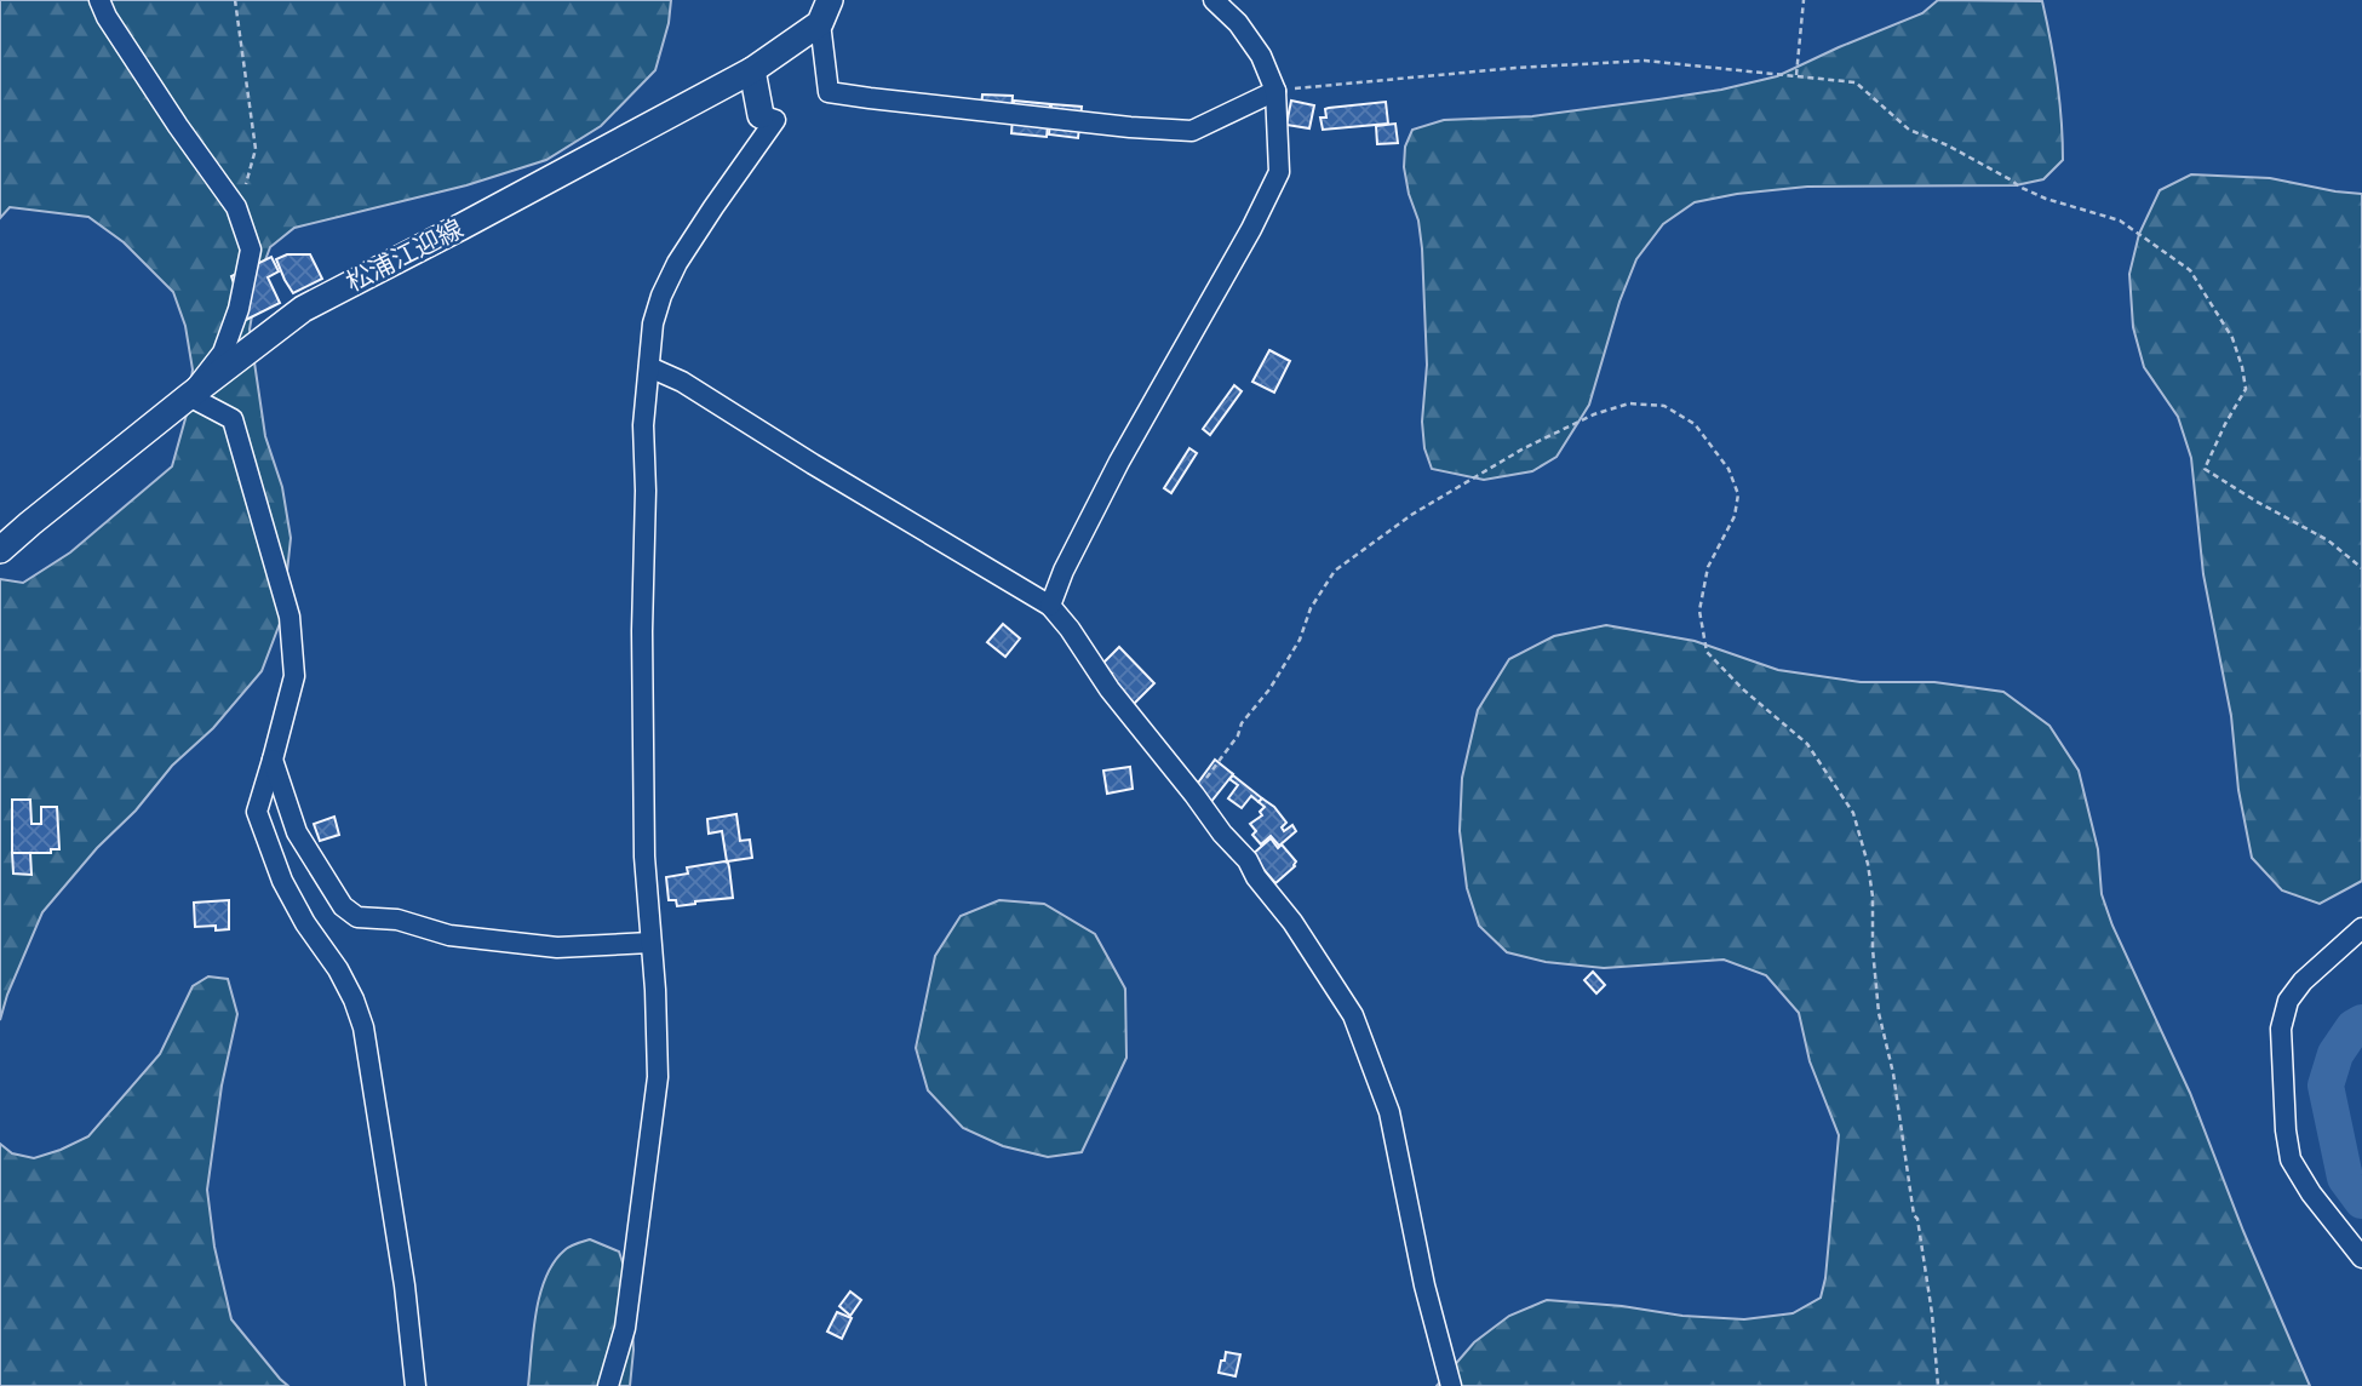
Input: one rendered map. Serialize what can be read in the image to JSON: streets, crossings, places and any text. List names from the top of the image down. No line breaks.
{"streets":{"main road":["松浦江迎線"]}}
